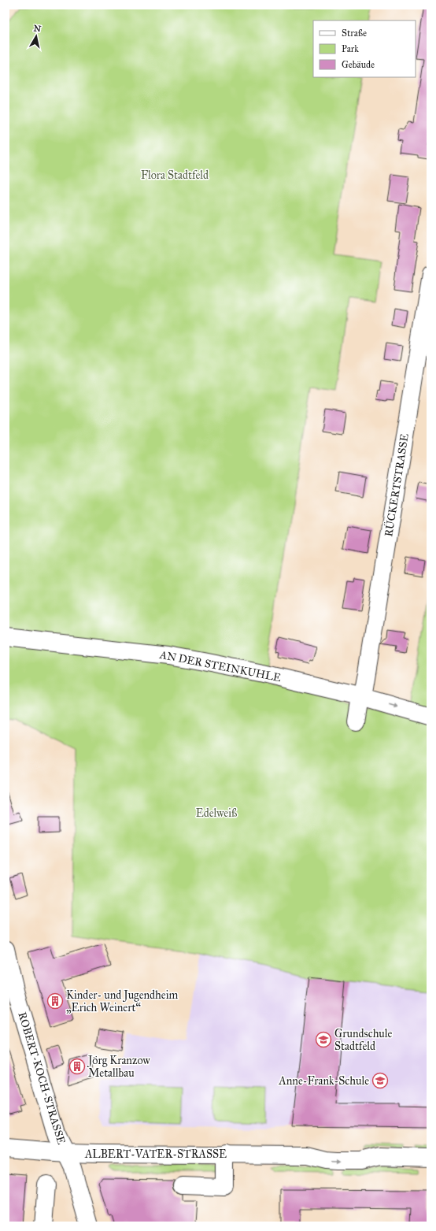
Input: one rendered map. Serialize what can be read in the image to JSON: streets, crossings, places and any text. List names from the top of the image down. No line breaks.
{"streets":{"street":["RÜCKERTSTRASSE","AN DER STEINKUHLE","ROBERT-KOCH-STRASSE","ALBERT-VATER-STRASSE"]},"crossings":[["RÜCKERTSTRASSE","AN DER STEINKUHLE"],["ROBERT-KOCH-STRASSE","ALBERT-VATER-STRASSE"]],"parks":["Flora Stadtfeld","Edelweiß"],"places":{"building":["Kinder- und Jugendheim „Erich Weinert“","Jörg Kranzow Metallbau"],"school or university":["Grundschule Stadtfeld","Anne-Frank-Schule"]},"legend":["Straße","Park","Gebäude"],"north":"top"}
